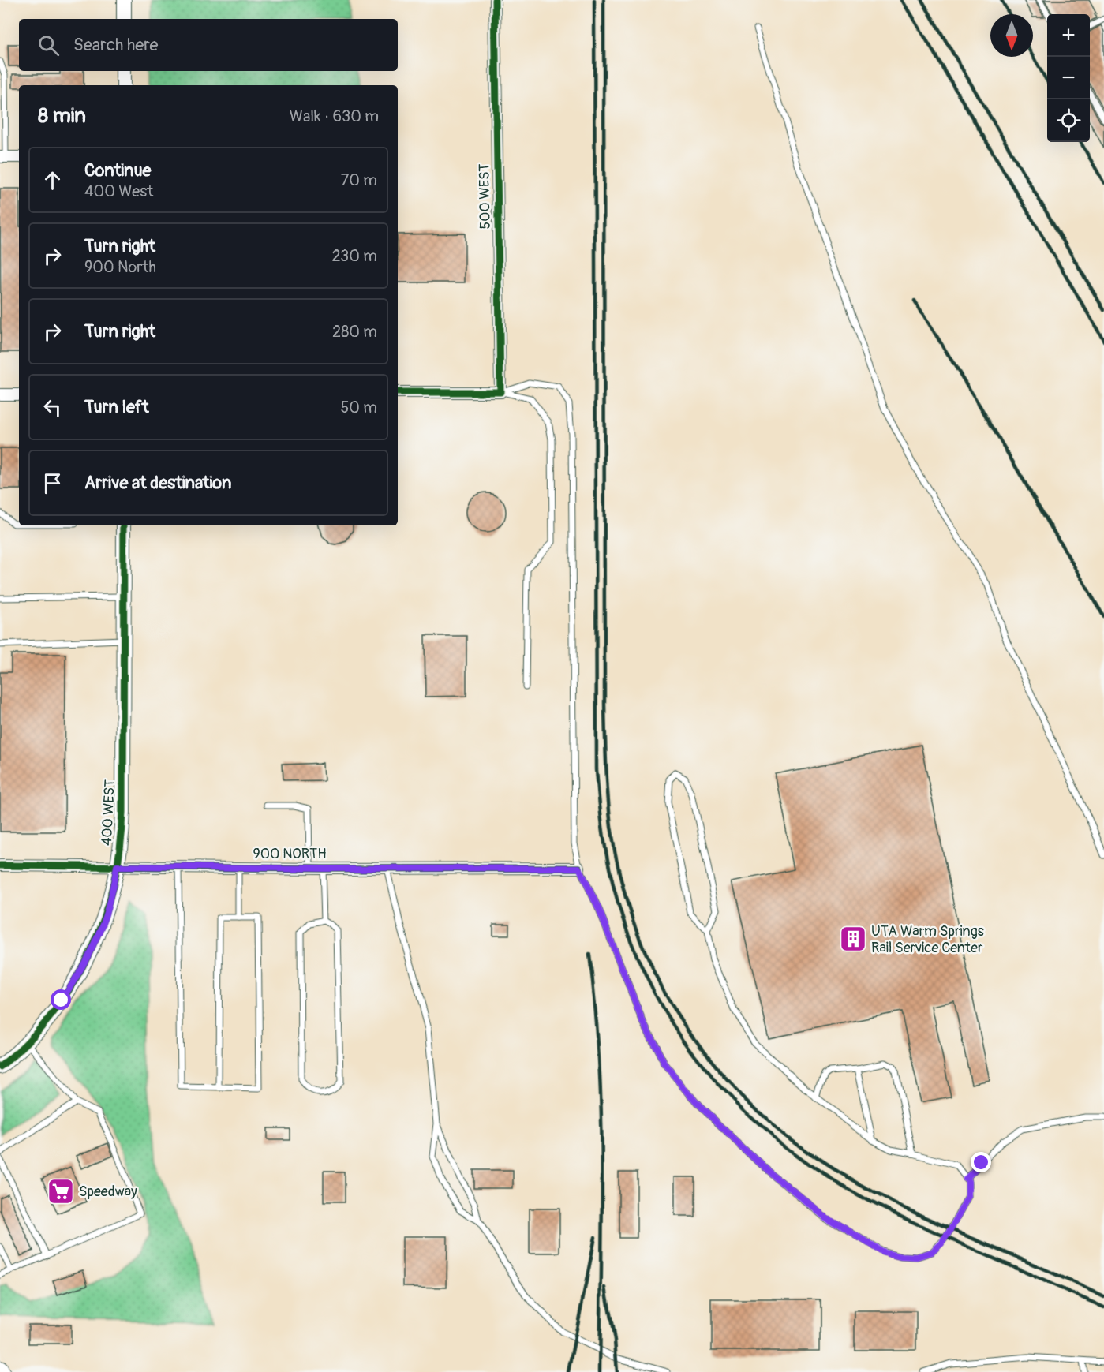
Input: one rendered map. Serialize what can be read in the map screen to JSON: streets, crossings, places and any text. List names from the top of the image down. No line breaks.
{"streets":{"street":["500 WEST","400 WEST","900 NORTH"]},"crossings":[["400 WEST","900 NORTH"]],"places":{"building":["UTA Warm Springs Rail Service Center"],"supermarket":["Speedway"]},"north":"bottom","page":{"map_buttons":["+","−"],"search":"Search here","heading":["8 min","Walk · 630 m"],"list":[["Continue","400 West","70 m"],["Turn right","900 North","230 m"],["Turn right","280 m"],["Turn left","50 m"],"Arrive at destination"]}}
